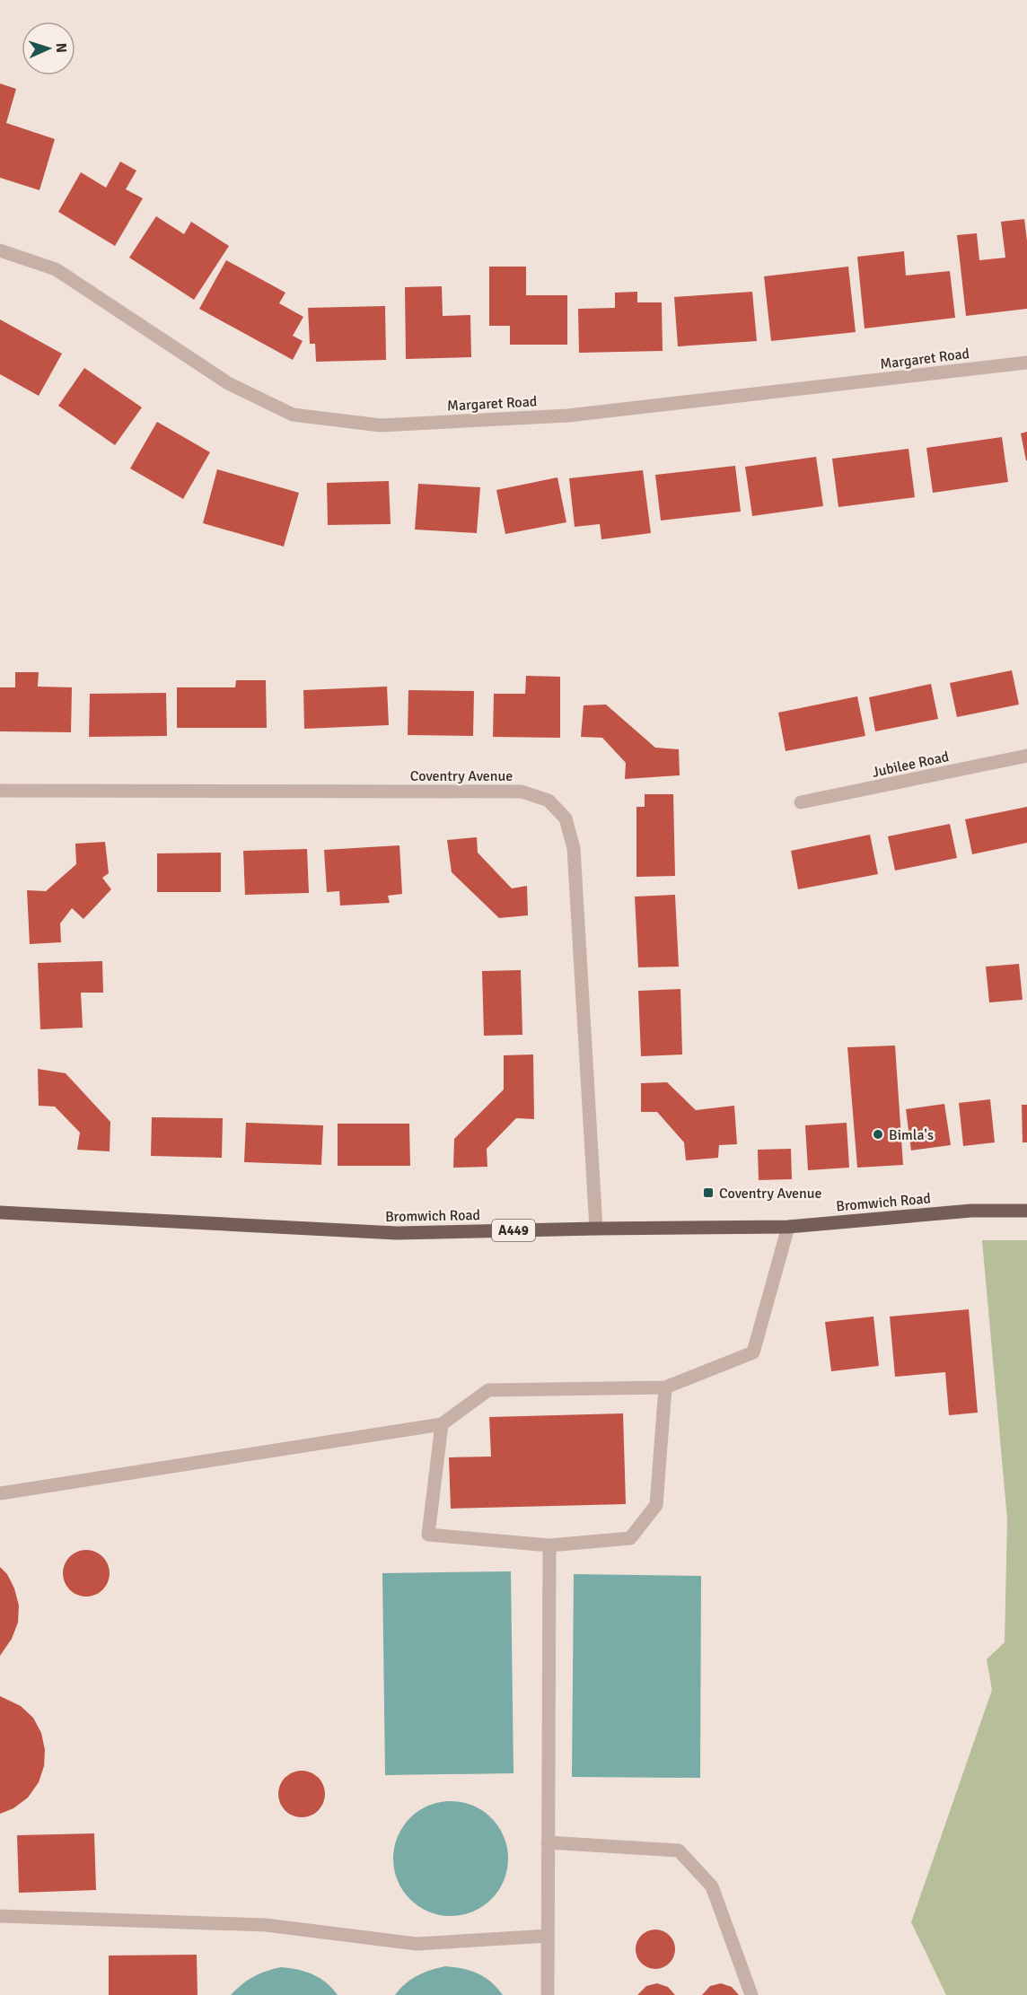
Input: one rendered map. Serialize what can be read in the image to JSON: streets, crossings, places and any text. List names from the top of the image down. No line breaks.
{"streets":{"main road":["Bromwich Road","A449"],"street":["Margaret Road","Jubilee Road","Coventry Avenue"]},"crossings":[["Coventry Avenue","Bromwich Road"]],"places":{"other":["Bimla's"],"transit":["Coventry Avenue"]},"north":"right"}
